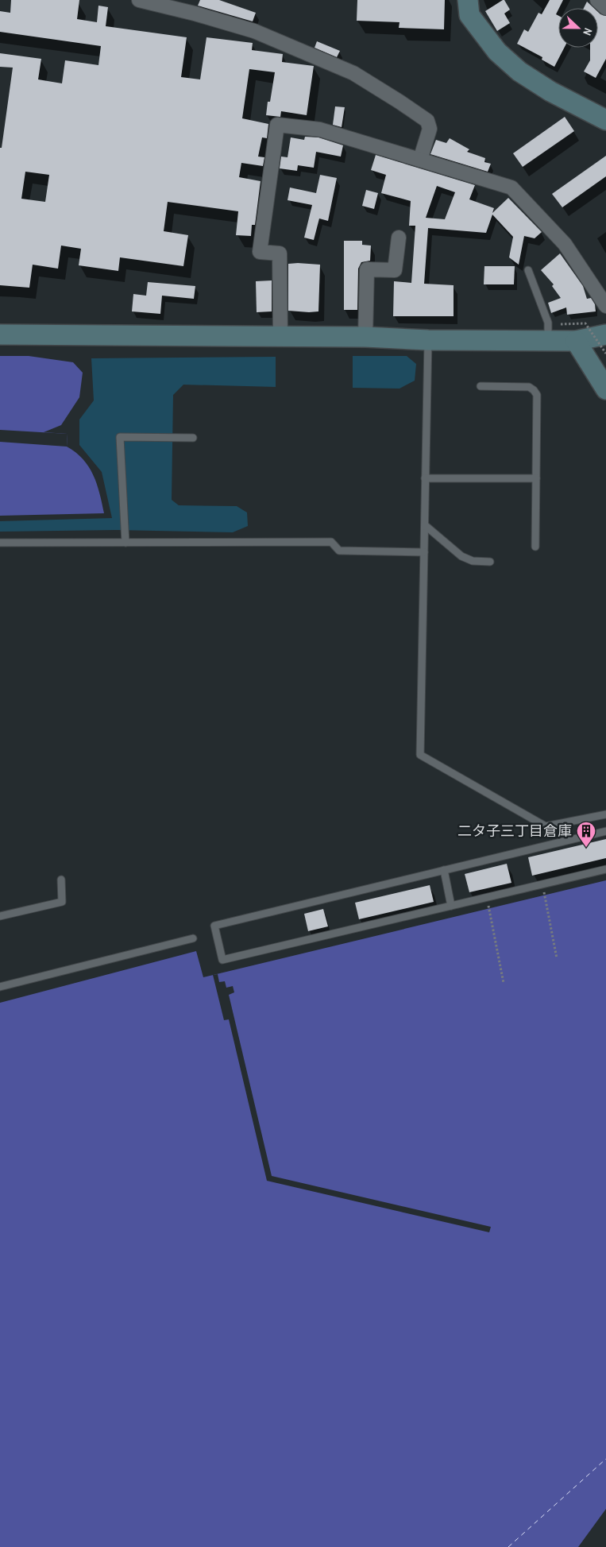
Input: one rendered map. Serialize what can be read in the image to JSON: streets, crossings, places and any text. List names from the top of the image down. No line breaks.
{"places":{"building":["二タ子三丁目倉庫"]},"north":"right"}
